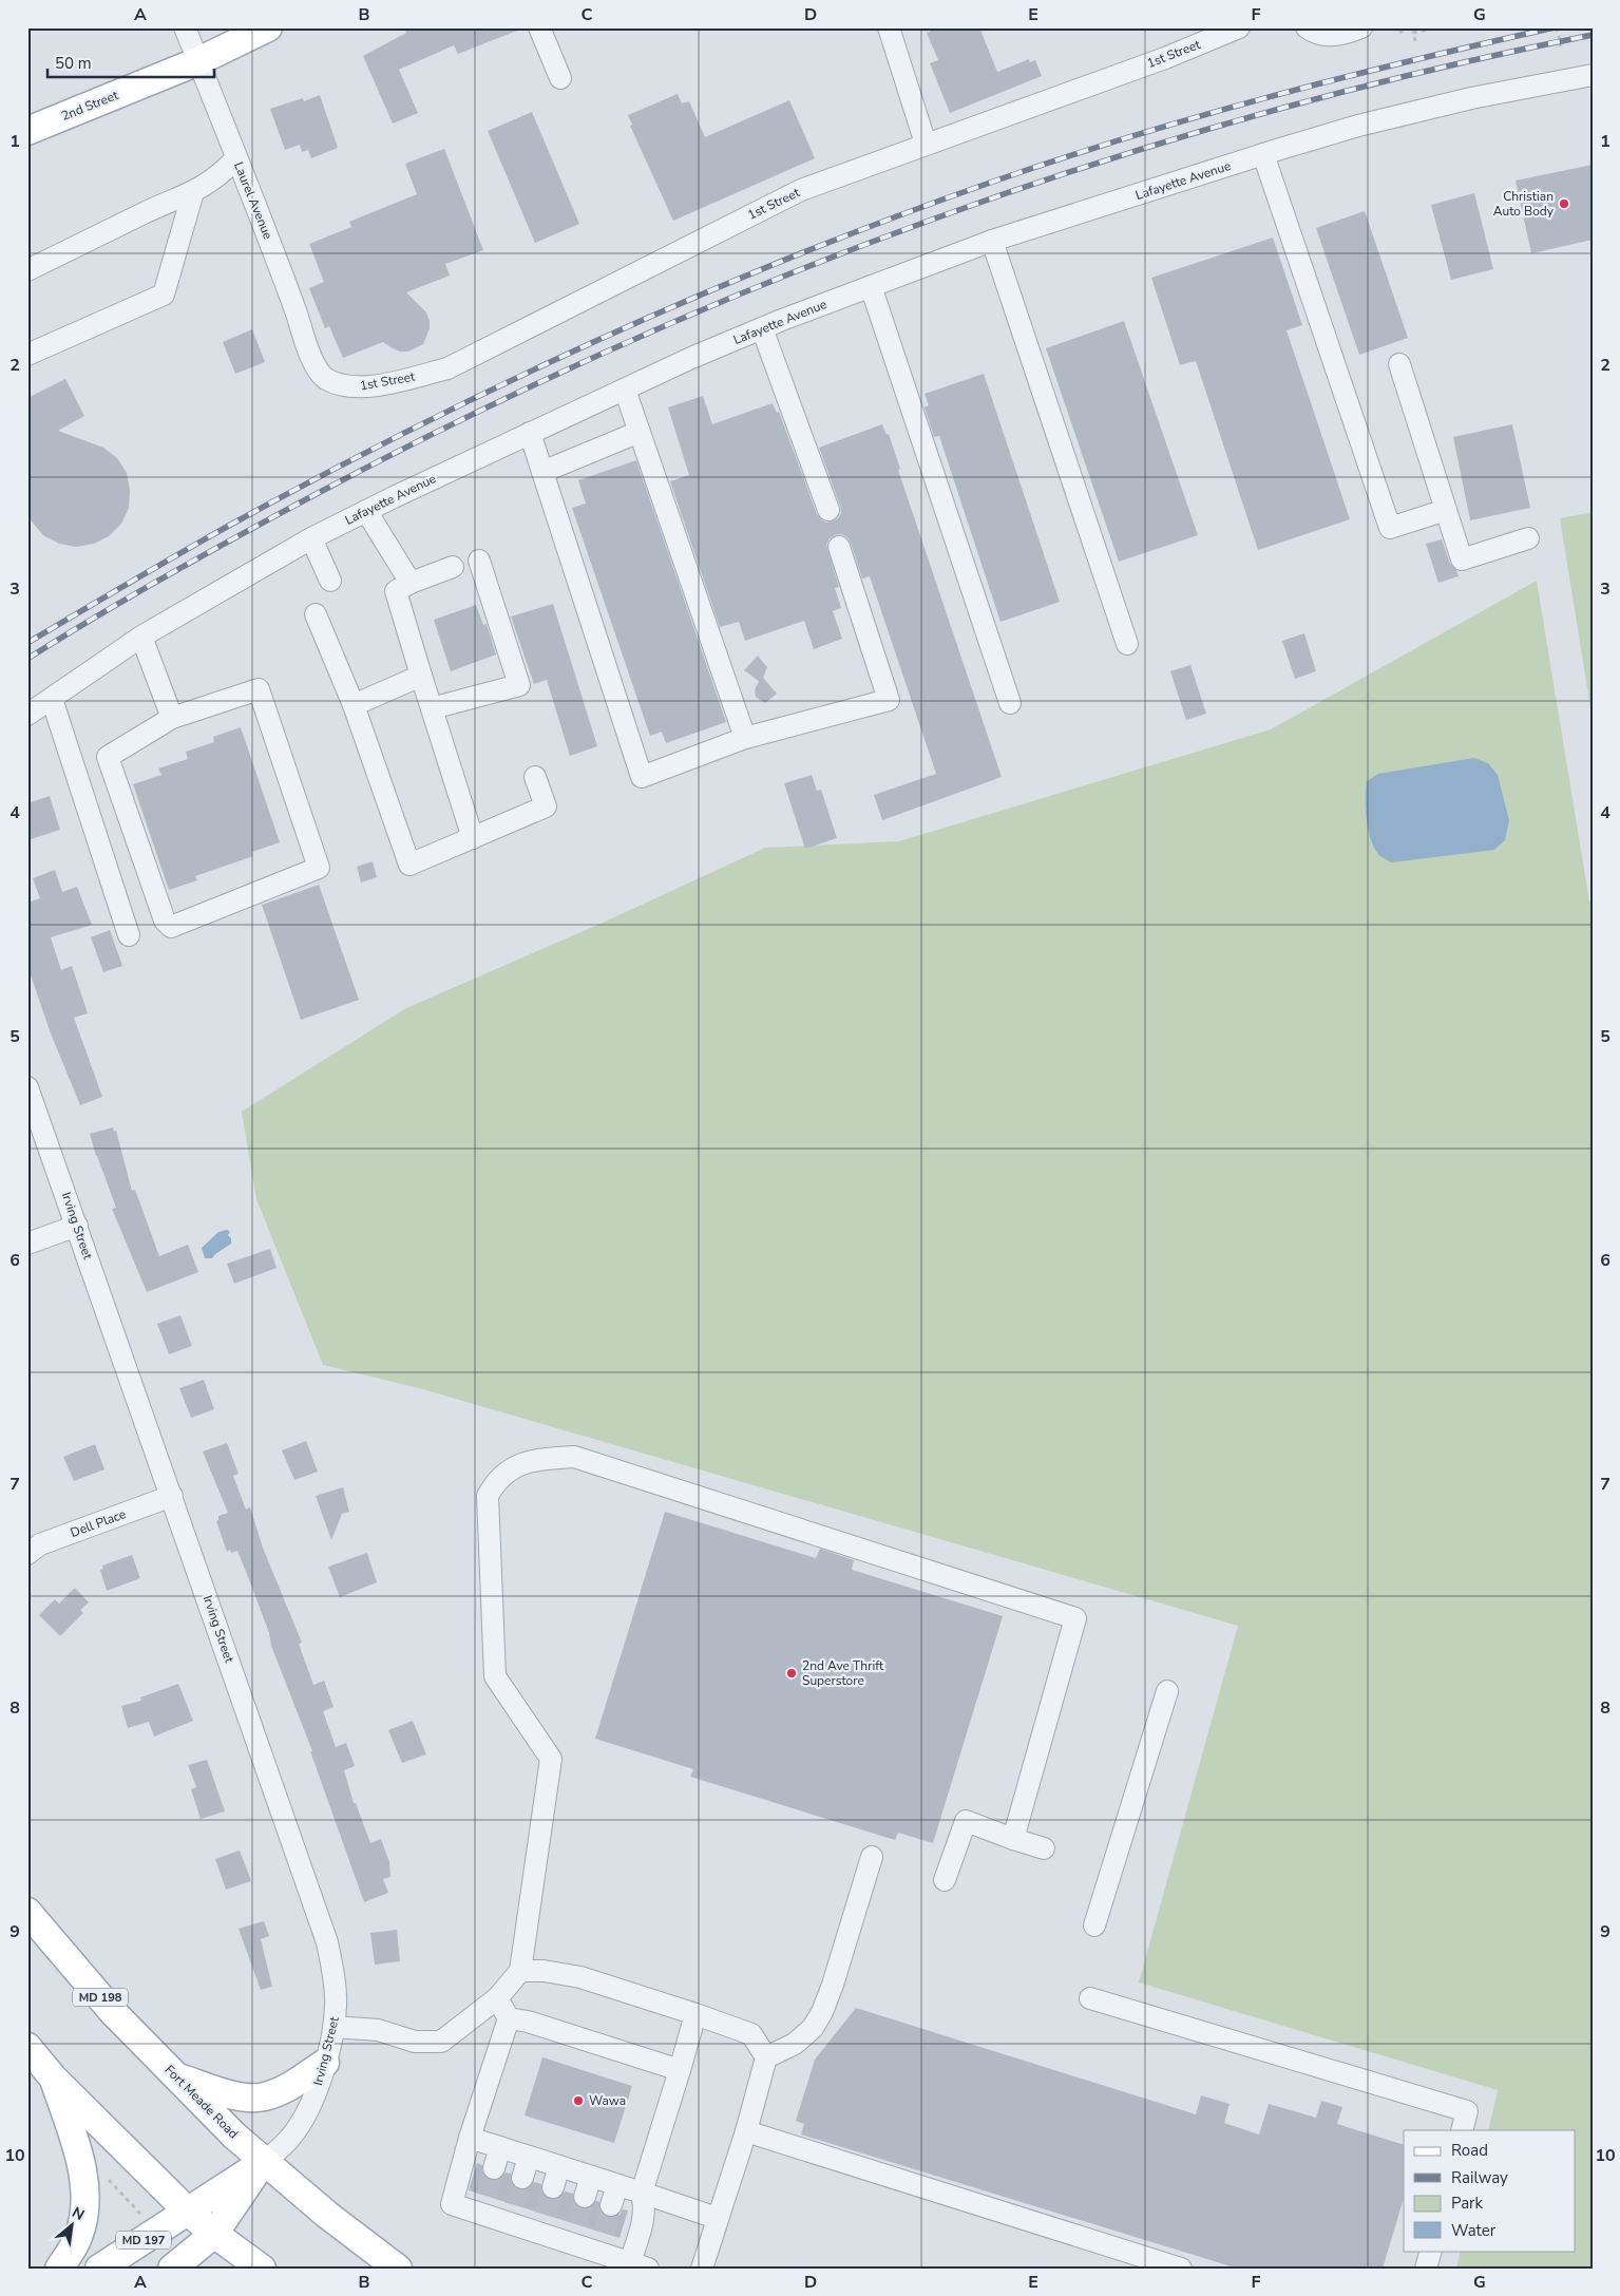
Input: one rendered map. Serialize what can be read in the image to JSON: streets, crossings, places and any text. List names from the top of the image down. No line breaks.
{"streets":{"main road":["2nd Street","MD 198","Fort Meade Road","MD 197"],"street":["1st Street","Lafayette Avenue","Laurel Avenue","Irving Street","Dell Place"]},"crossings":[["1st Street","Laurel Avenue"],["2nd Street","Laurel Avenue"],["Irving Street","Dell Place"],["Irving Street","Fort Meade Road"],["Irving Street","MD 197"],["Fort Meade Road","MD 197"]],"places":["Christian Auto Body","2nd Ave Thrift Superstore","Wawa"],"legend":["Road","Railway","Park","Water"],"scale_bar":"50 m","north":"top right","grid":{"columns":["A","B","C","D","E","F","G"],"rows":["1","2","3","4","5","6","7","8","9","10"]}}
